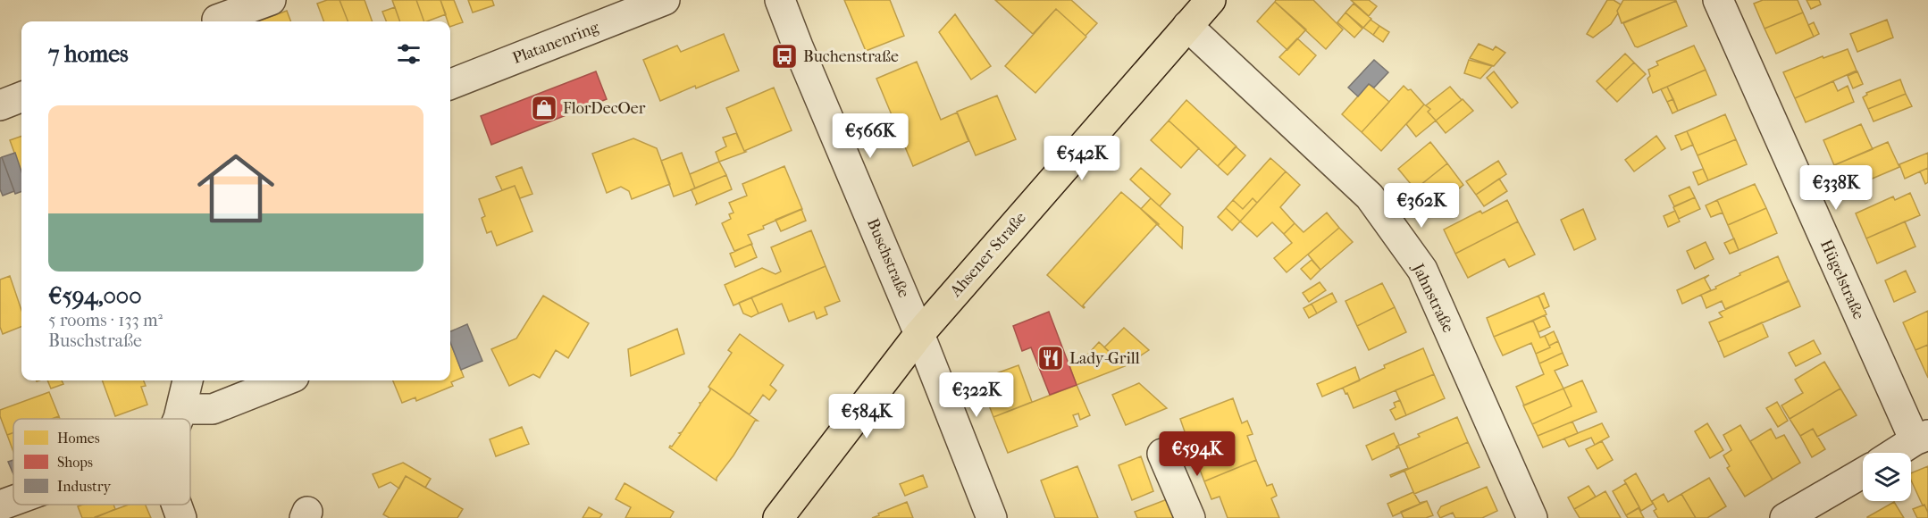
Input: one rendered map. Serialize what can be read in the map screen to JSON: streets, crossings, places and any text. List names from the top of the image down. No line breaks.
{"streets":{"main road":["Ahsener Straße"],"street":["Platanenring","Buschstraße","Hügelstraße","Jahnstraße"]},"crossings":[["Ahsener Straße","Buschstraße"],["Ahsener Straße","Jahnstraße"]],"places":{"bus stop":["Buchenstraße"],"shop":["FlorDecOer"],"restaurant":["Lady-Grill"]},"legend":["Homes","Shops","Industry"],"page":{"heading":"7 homes","list":[{"name":"€594,000","note":"5 rooms · 133 m² · Buschstraße"}],"price":["€566K","€542K","€338K","€362K","€322K","€584K","€594K"]}}
